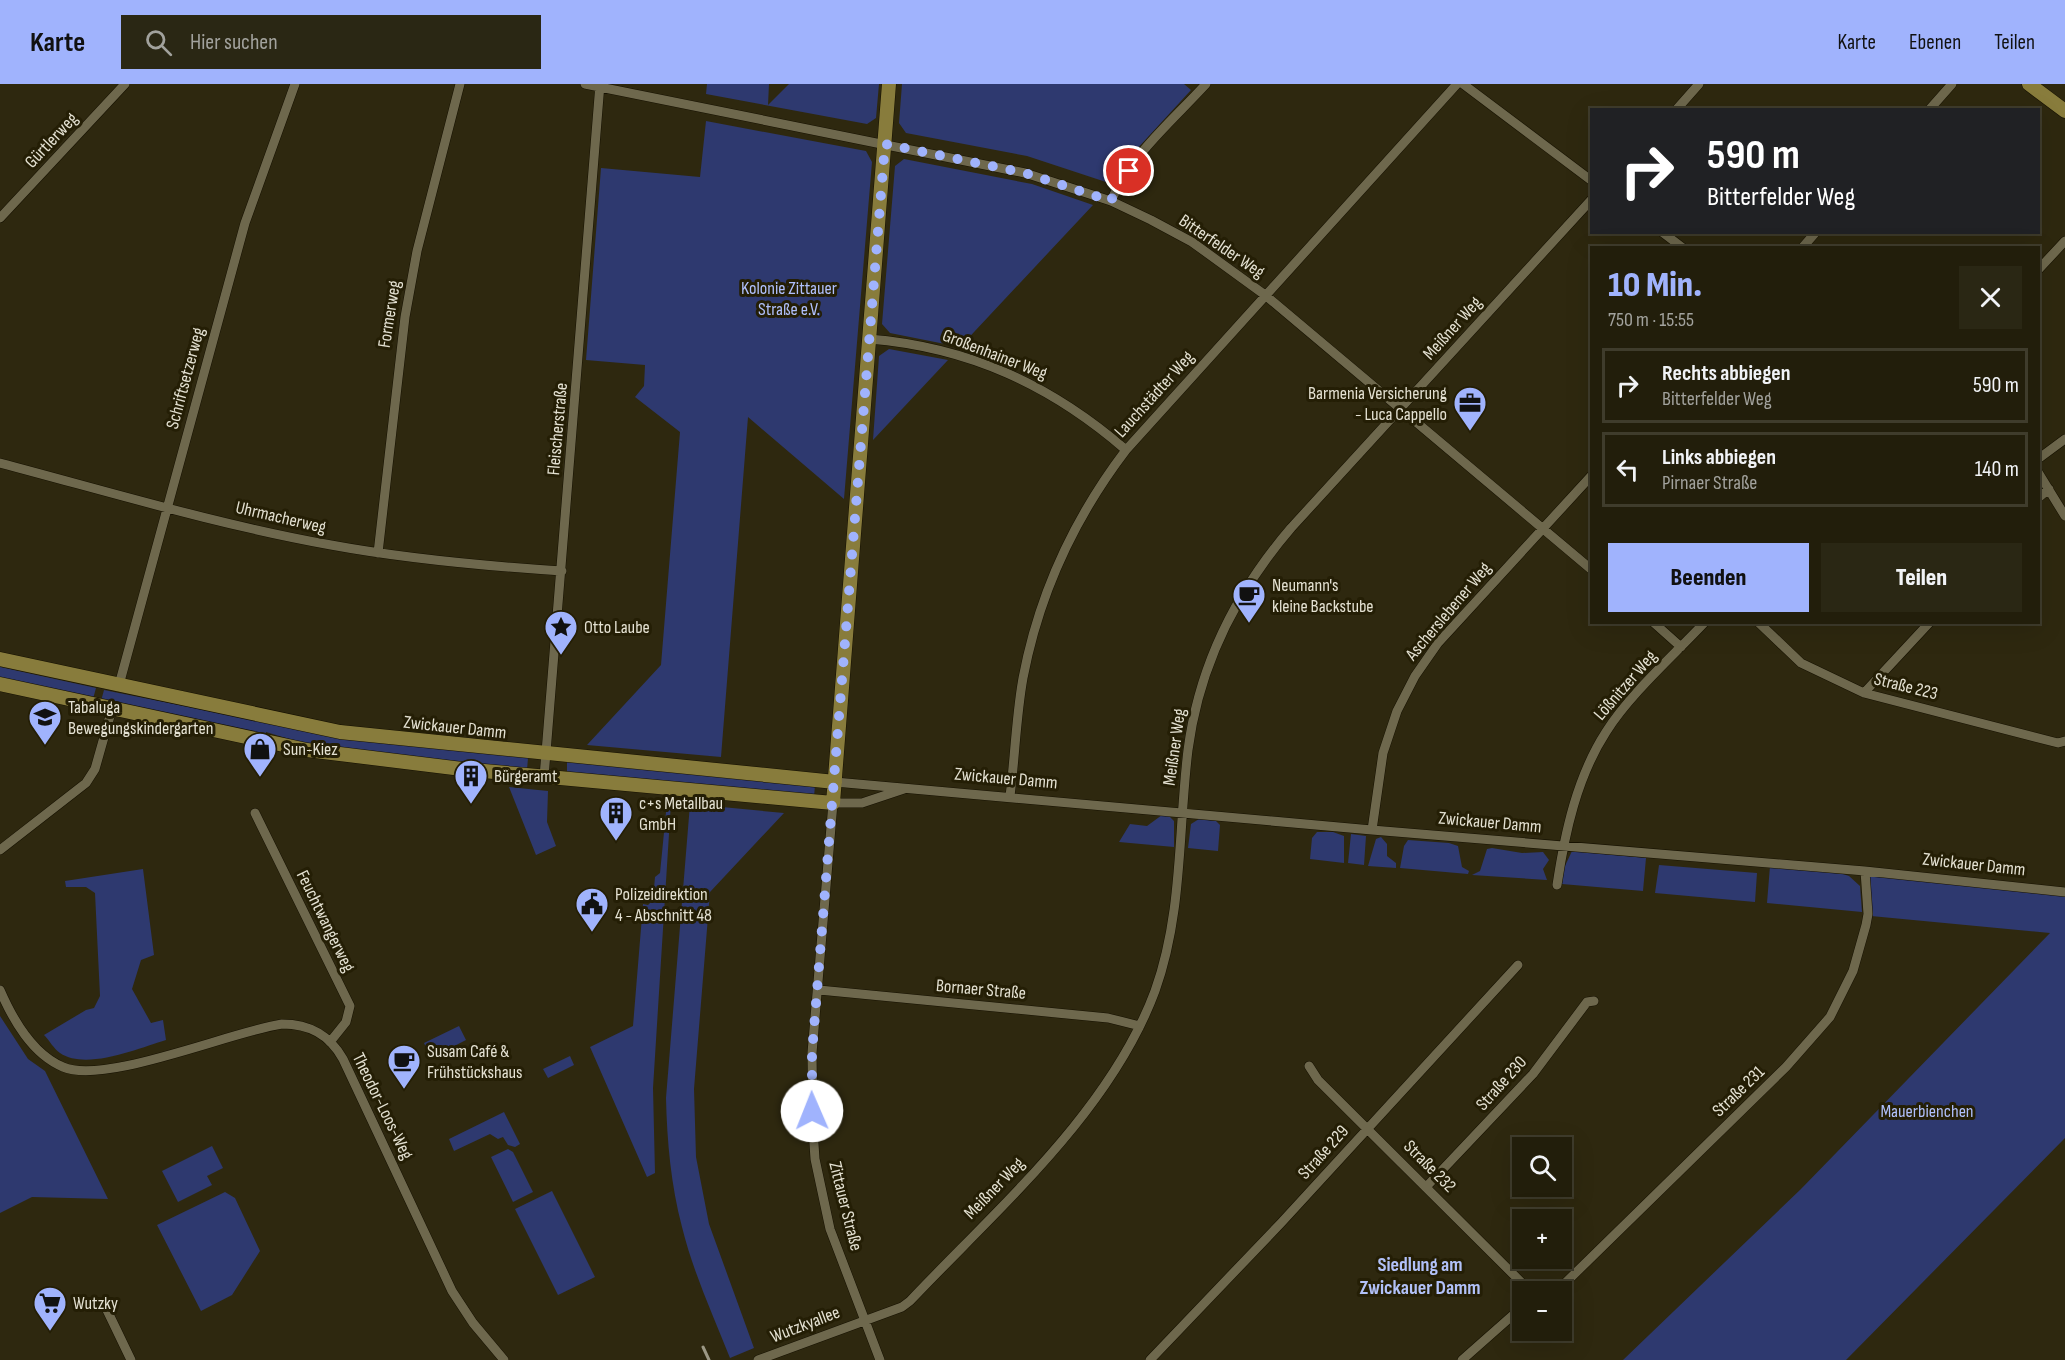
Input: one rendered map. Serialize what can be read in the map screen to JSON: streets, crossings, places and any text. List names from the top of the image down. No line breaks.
{"streets":{"street":["Gürtlerweg","Bitterfelder Weg","Formerweg","Meißner Weg","Großenhainer Weg","Schriftsetzerweg","Lauchstädter Weg","Fleischerstraße","Uhrmacherweg","Ascherslebener Weg","Lößnitzer Weg","Straße 223","Zwickauer Damm","Feuchtwangerweg","Bornaer Straße","Straße 230","Straße 231","Theodor-Loos-Weg","Straße 229","Straße 232","Zittauer Straße","Wutzkyallee"]},"crossings":[["Bitterfelder Weg","Meißner Weg"],["Bitterfelder Weg","Lauchstädter Weg"],["Bitterfelder Weg","Fleischerstraße"],["Bitterfelder Weg","Ascherslebener Weg"],["Bitterfelder Weg","Zittauer Straße"],["Formerweg","Uhrmacherweg"],["Meißner Weg","Zwickauer Damm"],["Meißner Weg","Bornaer Straße"],["Meißner Weg","Zittauer Straße"],["Meißner Weg","Wutzkyallee"],["Großenhainer Weg","Lauchstädter Weg"],["Großenhainer Weg","Zittauer Straße"],["Schriftsetzerweg","Uhrmacherweg"],["Schriftsetzerweg","Zwickauer Damm"],["Lauchstädter Weg","Zwickauer Damm"],["Fleischerstraße","Uhrmacherweg"],["Fleischerstraße","Zwickauer Damm"],["Ascherslebener Weg","Zwickauer Damm"],["Lößnitzer Weg","Zwickauer Damm"],["Zwickauer Damm","Straße 231"],["Zwickauer Damm","Zittauer Straße"],["Feuchtwangerweg","Theodor-Loos-Weg"],["Bornaer Straße","Zittauer Straße"],["Straße 230","Straße 232"],["Straße 229","Straße 232"],["Zittauer Straße","Wutzkyallee"]],"districts":["Siedlung am Zwickauer Damm"],"parks":["Kolonie Zittauer Straße e.V.","Mauerbienchen"],"places":{"office":["Barmenia Versicherung - Luca Cappello"],"cafe":["Neumann's kleine Backstube","Susam Café & Frühstückshaus"],"place":["Otto Laube"],"school or university":["Tabaluga Bewegungskindergarten"],"shop":["Sun-Kiez"],"building":["Bürgeramt","c+s Metallbau GmbH"],"public building":["Polizeidirektion 4 - Abschnitt 48"],"supermarket":["Wutzky"]},"page":{"header":"Karte","search":"Hier suchen","nav":["Karte","Ebenen","Teilen"],"turn":["590 m","Bitterfelder Weg"],"heading":["10 Min.","750 m · 15:55"],"list":[{"name":"Rechts abbiegen","note":"Bitterfelder Weg","value":"590 m"},{"name":"Links abbiegen","note":"Pirnaer Straße","value":"140 m"}],"buttons":["Beenden","Teilen"],"map_buttons":["+","−"]}}
